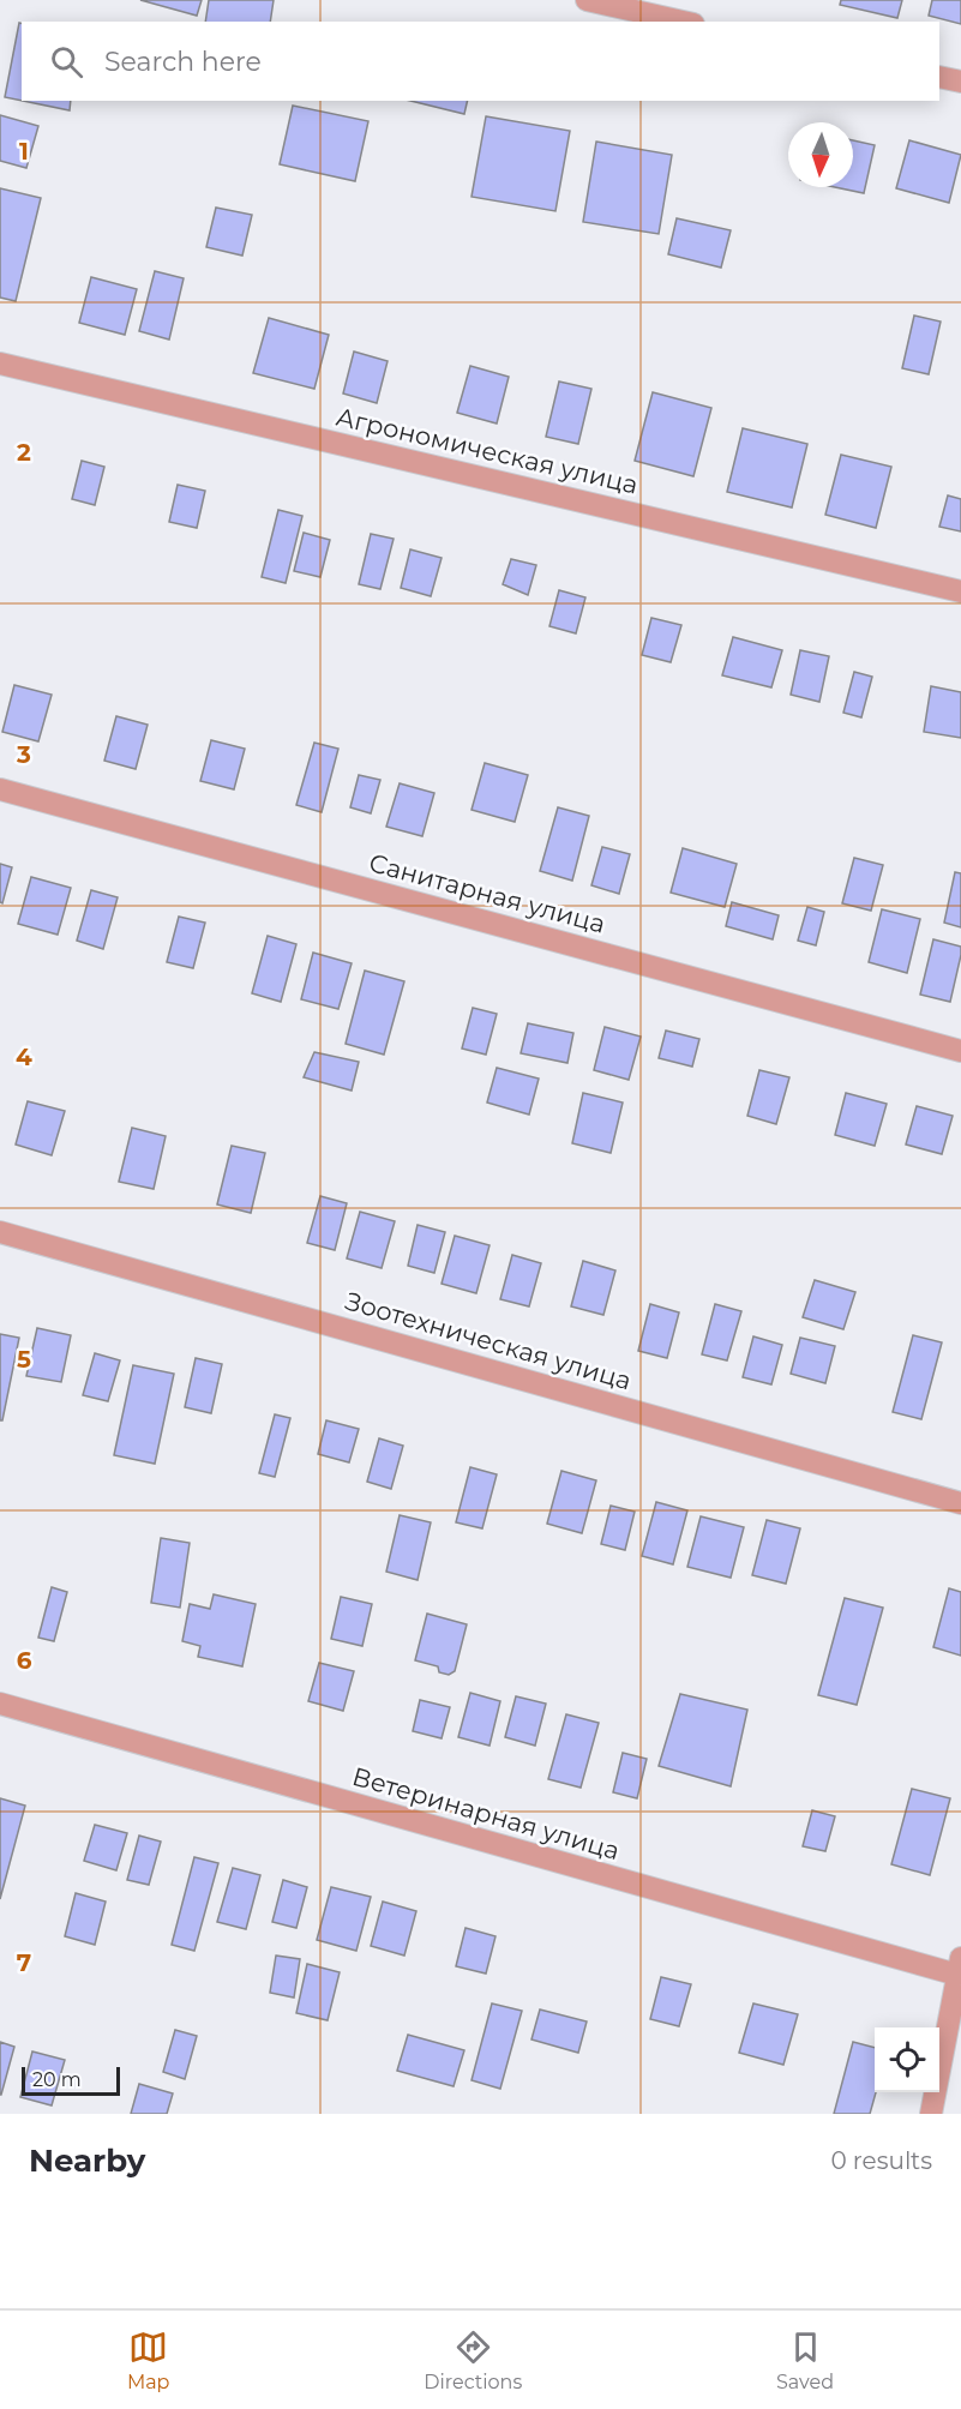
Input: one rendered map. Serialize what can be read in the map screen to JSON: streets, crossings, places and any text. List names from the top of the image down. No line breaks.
{"streets":{"street":["Агрономическая улица","Санитарная улица","Зоотехническая улица","Ветеринарная улица"]},"scale_bar":"20 m","north":"bottom","page":{"search":"Search here","scale":"20 m","heading":["Nearby","0 results"],"nav":["Map","Directions","Saved"]},"grid":{"rows":["1","2","3","4","5","6","7"]}}
